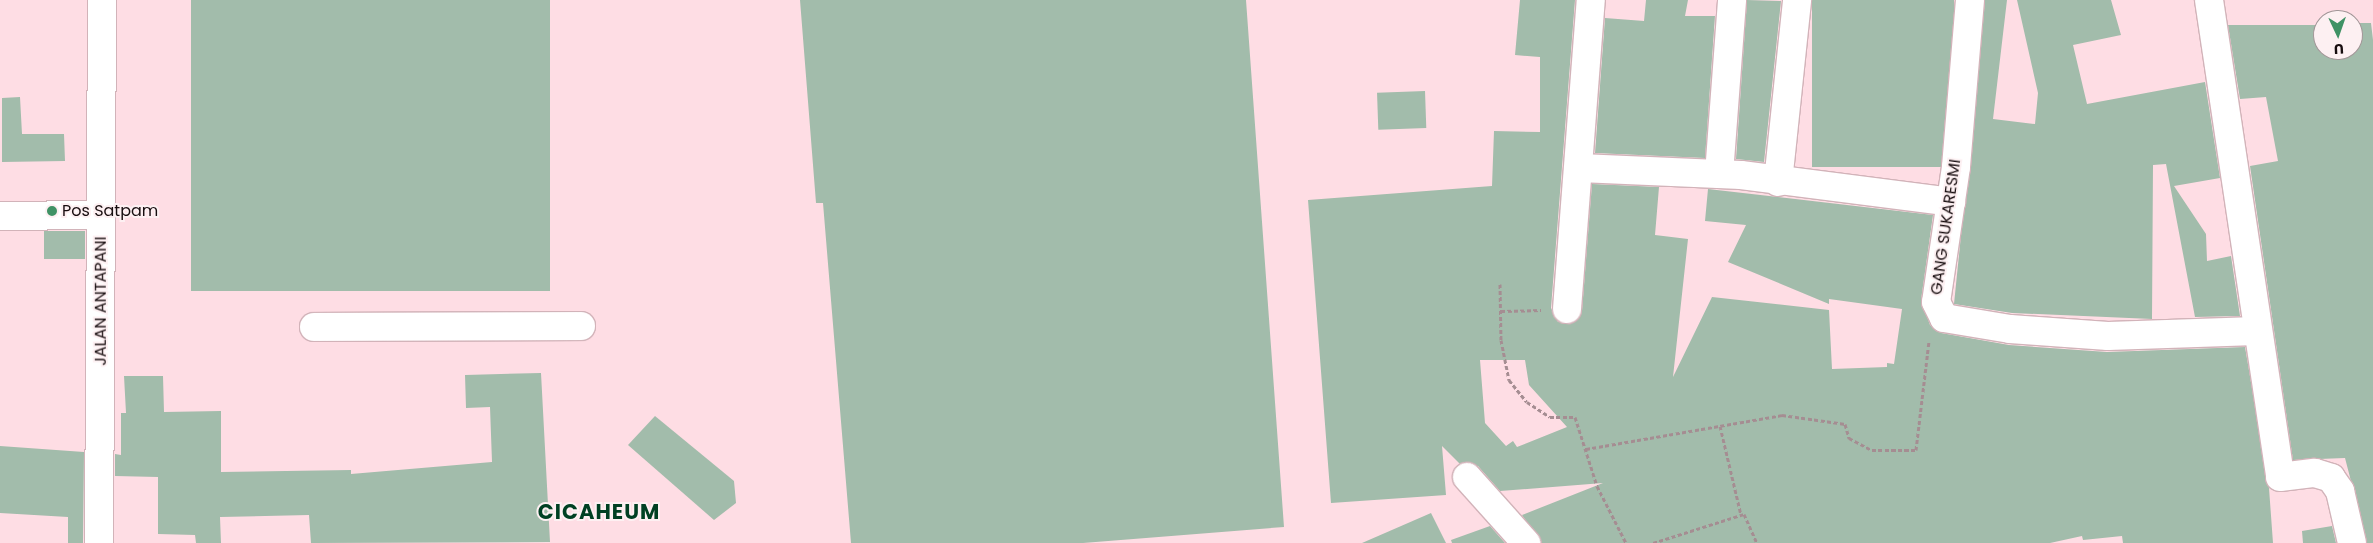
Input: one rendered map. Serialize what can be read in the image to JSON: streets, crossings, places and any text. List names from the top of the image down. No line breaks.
{"streets":{"street":["GANG SUKARESMI","JALAN ANTAPANI"]},"districts":["CICAHEUM"],"places":["Pos Satpam"],"north":"bottom"}
